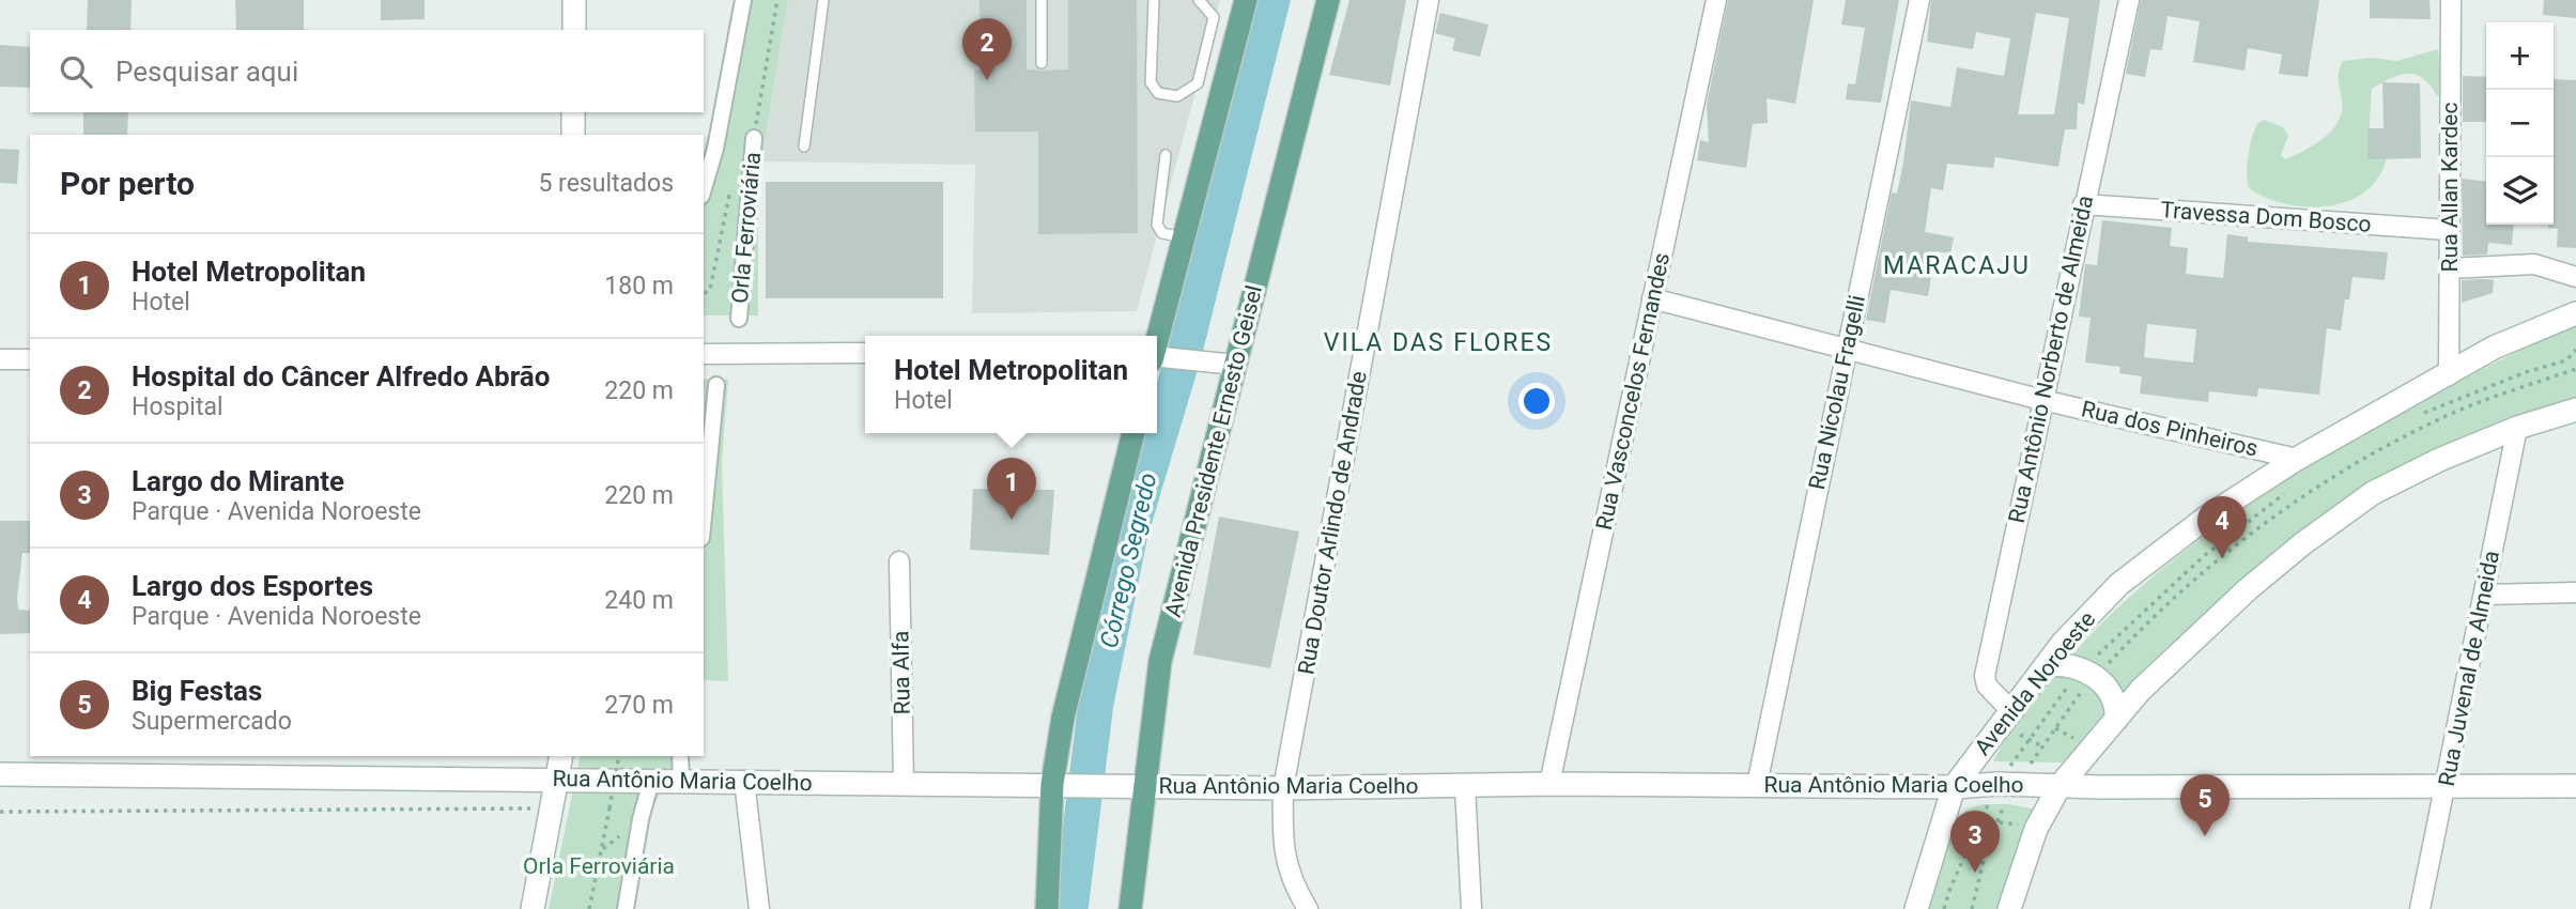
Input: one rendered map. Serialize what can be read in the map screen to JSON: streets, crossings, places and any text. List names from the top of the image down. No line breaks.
{"streets":{"main road":["Avenida Presidente Ernesto Geisel"],"street":["Rua Allan Kardec","Travessa Dom Bosco","Orla Ferroviária","Rua Antônio Norberto de Almeida","Rua Vasconcelos Fernandes","Rua Nicolau Fragelli","Rua dos Pinheiros","Rua Doutor Arlindo de Andrade","Rua Juvenal de Almeida","Rua Alfa","Avenida Noroeste","Rua Antônio Maria Coelho"]},"crossings":[["Rua Allan Kardec","Travessa Dom Bosco"],["Rua Allan Kardec","Avenida Noroeste"],["Travessa Dom Bosco","Rua Antônio Norberto de Almeida"],["Rua Antônio Norberto de Almeida","Rua dos Pinheiros"],["Rua Antônio Norberto de Almeida","Avenida Noroeste"],["Rua Vasconcelos Fernandes","Rua dos Pinheiros"],["Rua Vasconcelos Fernandes","Rua Antônio Maria Coelho"],["Rua Nicolau Fragelli","Rua dos Pinheiros"],["Rua Nicolau Fragelli","Rua Antônio Maria Coelho"],["Rua dos Pinheiros","Avenida Noroeste"],["Avenida Presidente Ernesto Geisel","Rua Antônio Maria Coelho"],["Rua Doutor Arlindo de Andrade","Rua Antônio Maria Coelho"],["Rua Juvenal de Almeida","Rua Antônio Maria Coelho"],["Rua Alfa","Rua Antônio Maria Coelho"],["Avenida Noroeste","Rua Antônio Maria Coelho"]],"districts":["MARACAJU","VILA DAS FLORES"],"water":["Córrego Segredo"],"parks":["Orla Ferroviária"],"page":{"pins":["2","1","4","5","3"],"map_buttons":["+","−"],"search":"Pesquisar aqui","heading":["Por perto","5 resultados"],"list":[{"mark":"1","name":"Hotel Metropolitan","note":"Hotel","value":"180 m"},{"mark":"2","name":"Hospital do Câncer Alfredo Abrão","note":"Hospital","value":"220 m"},{"mark":"3","name":"Largo do Mirante","note":"Parque · Avenida Noroeste","value":"220 m"},{"mark":"4","name":"Largo dos Esportes","note":"Parque · Avenida Noroeste","value":"240 m"},{"mark":"5","name":"Big Festas","note":"Supermercado","value":"270 m"}],"popup":["Hotel Metropolitan","Hotel"]}}
